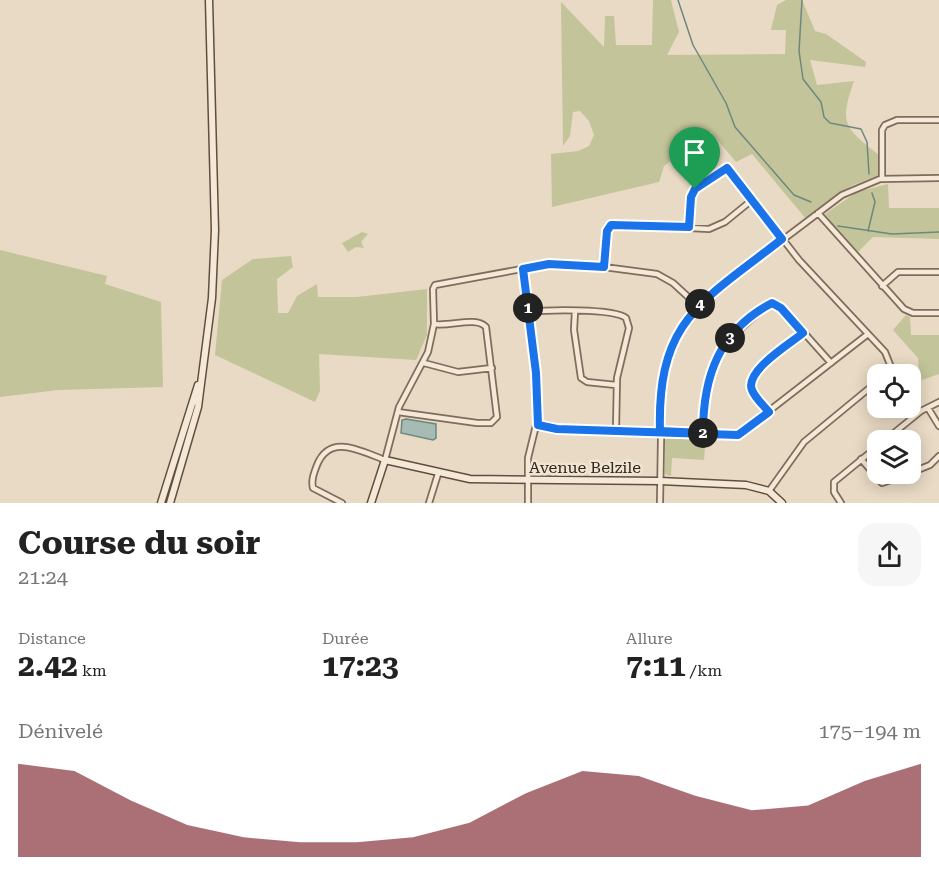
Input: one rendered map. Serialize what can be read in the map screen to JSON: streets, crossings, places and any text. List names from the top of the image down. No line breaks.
{"streets":{"main road":["Avenue Belzile"]},"page":{"pins":["4","1","3","2"],"heading":["Course du soir","21:24"],"stats":[["Distance","2.42 km"],["Durée","17:23"],["Allure","7:11 /km"]],"chart":["Dénivelé","175–194 m"]}}
